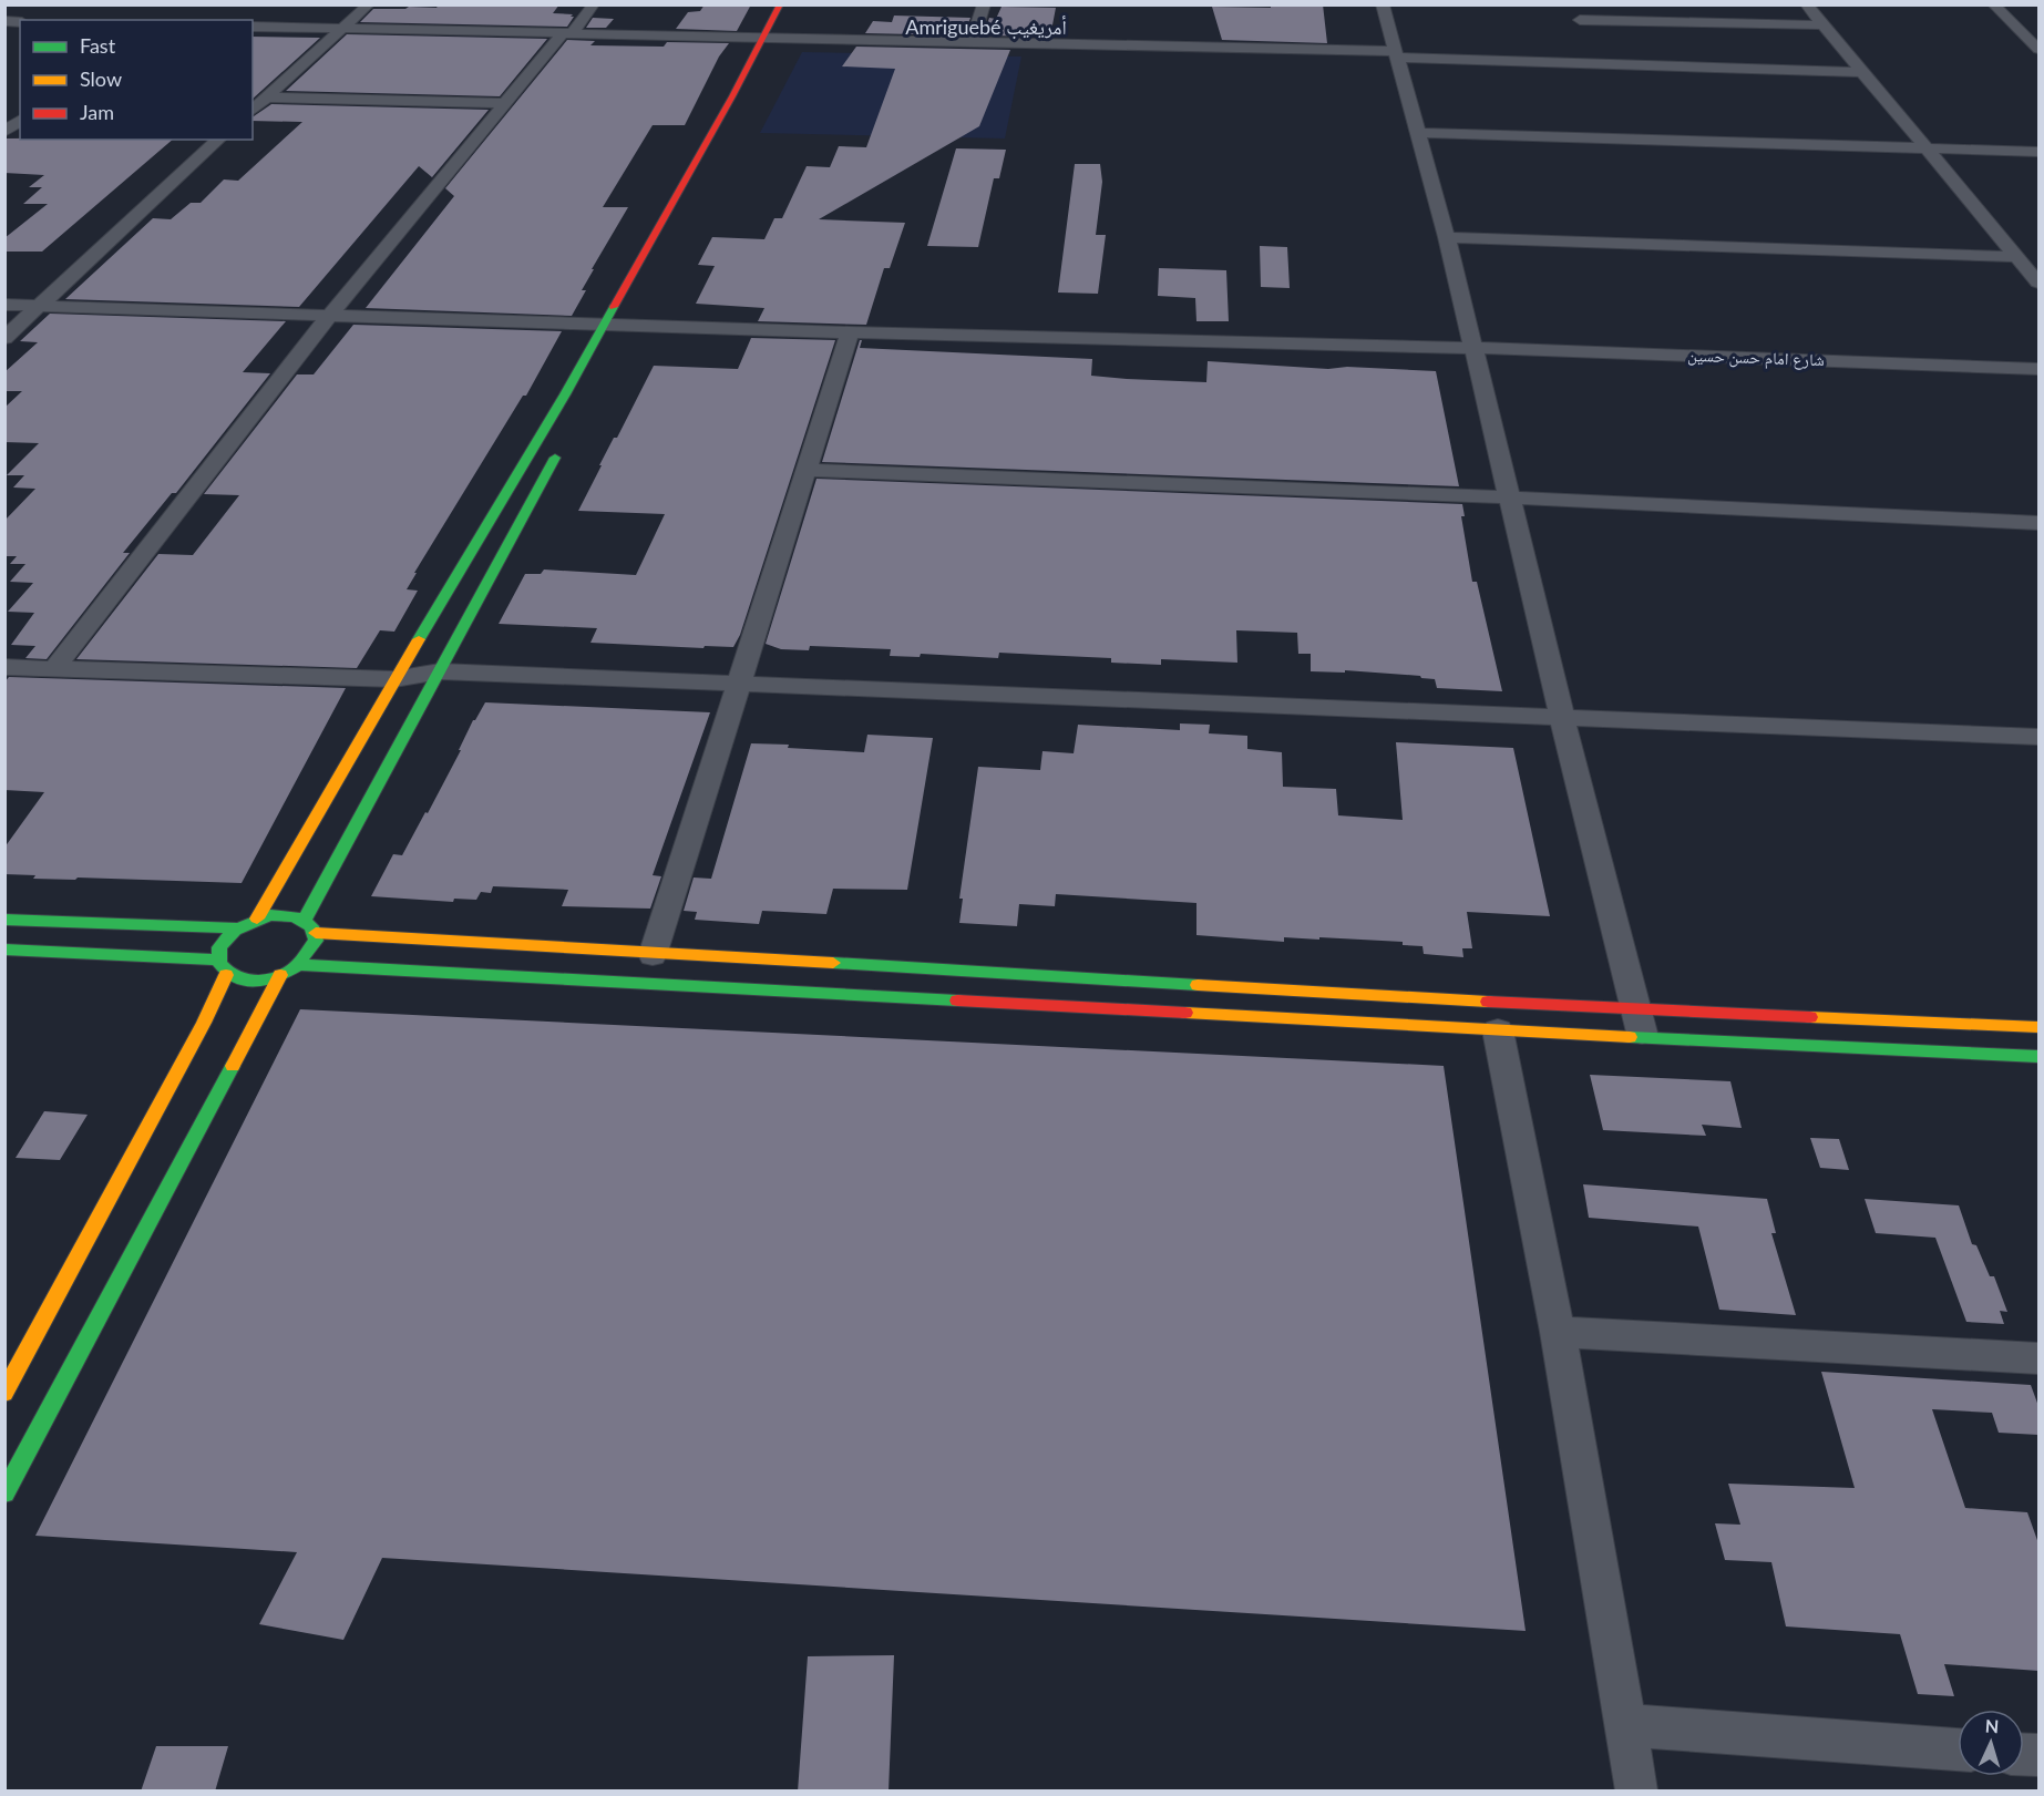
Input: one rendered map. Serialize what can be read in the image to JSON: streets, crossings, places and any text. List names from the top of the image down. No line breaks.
{"streets":{"street":["شارع امام حسن حسين"]},"districts":["Amriguebé أمريغيب"],"legend":["Fast","Slow","Jam"],"north":"top"}
